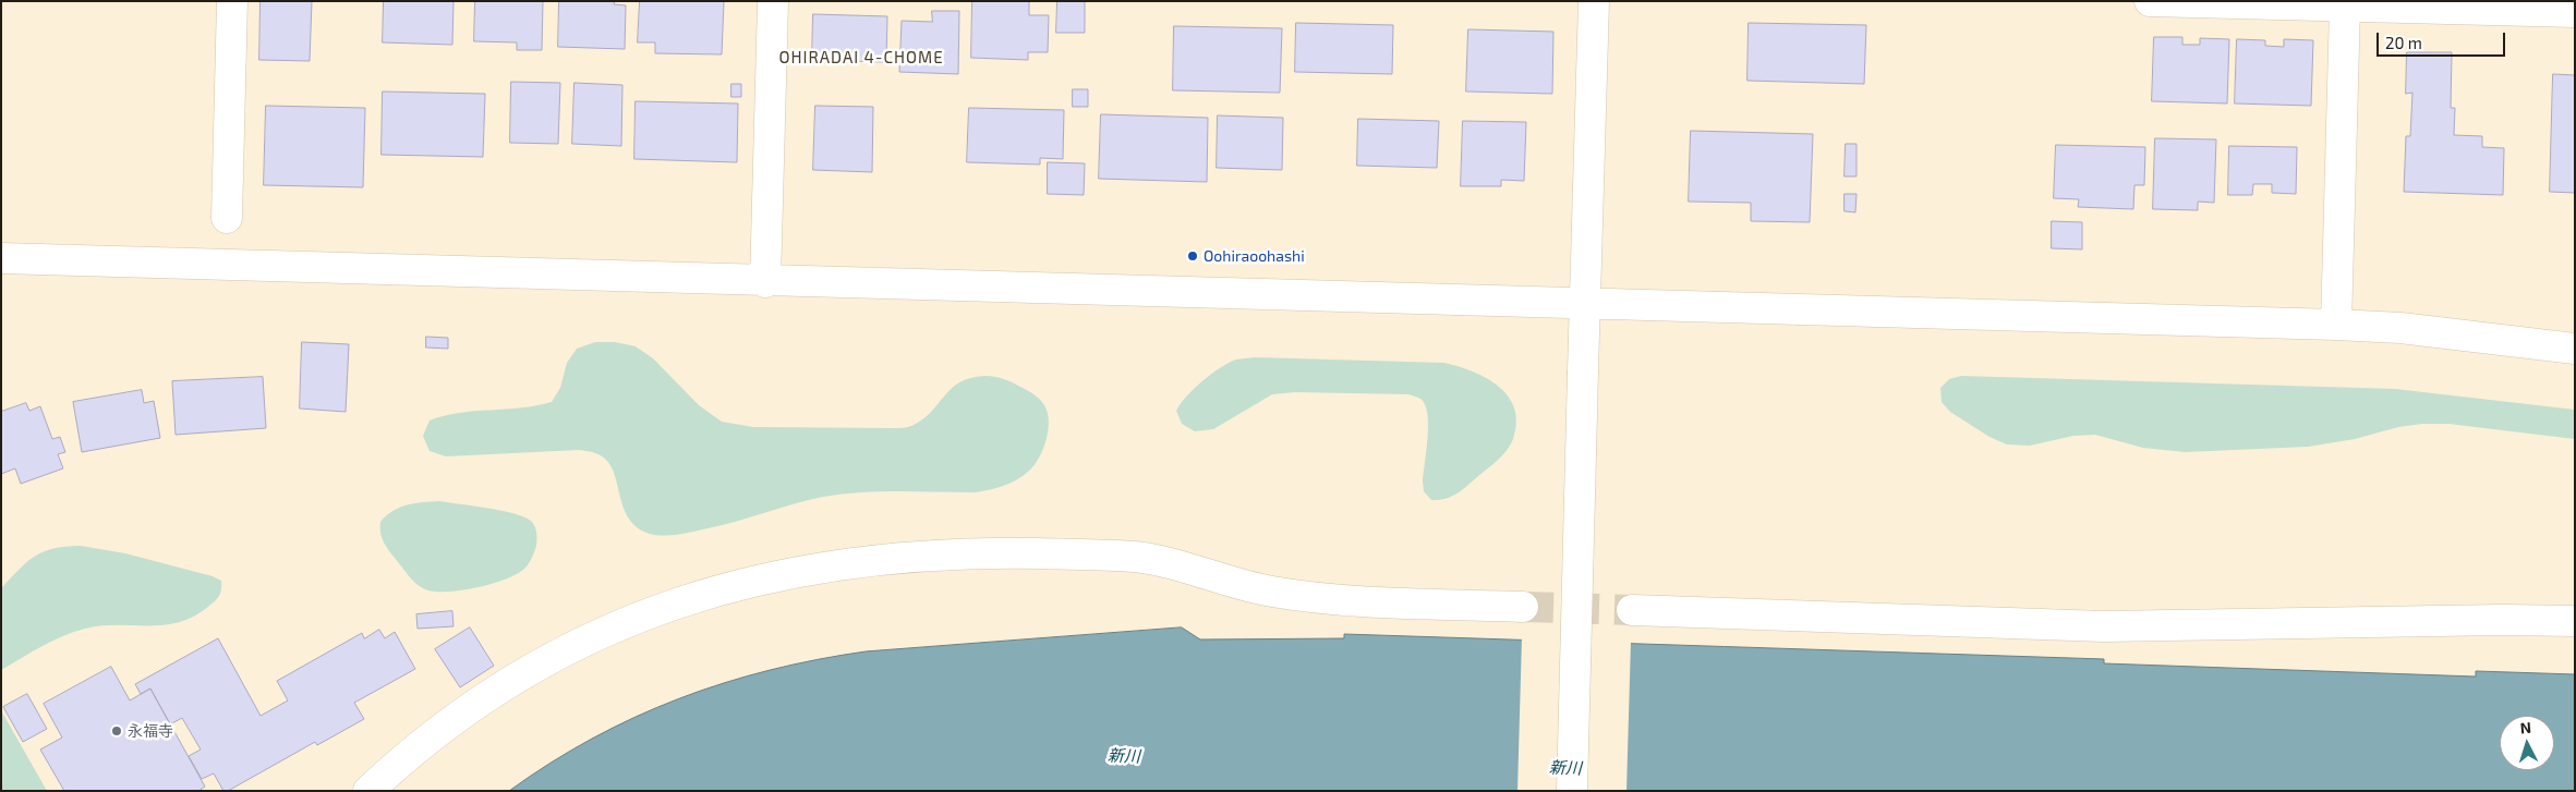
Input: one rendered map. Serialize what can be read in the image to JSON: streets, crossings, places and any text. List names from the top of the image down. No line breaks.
{"districts":["OHIRADAI 4-CHOME"],"water":["新川"],"places":["Oohiraoohashi","永福寺"],"scale_bar":"20 m","north":"top"}
